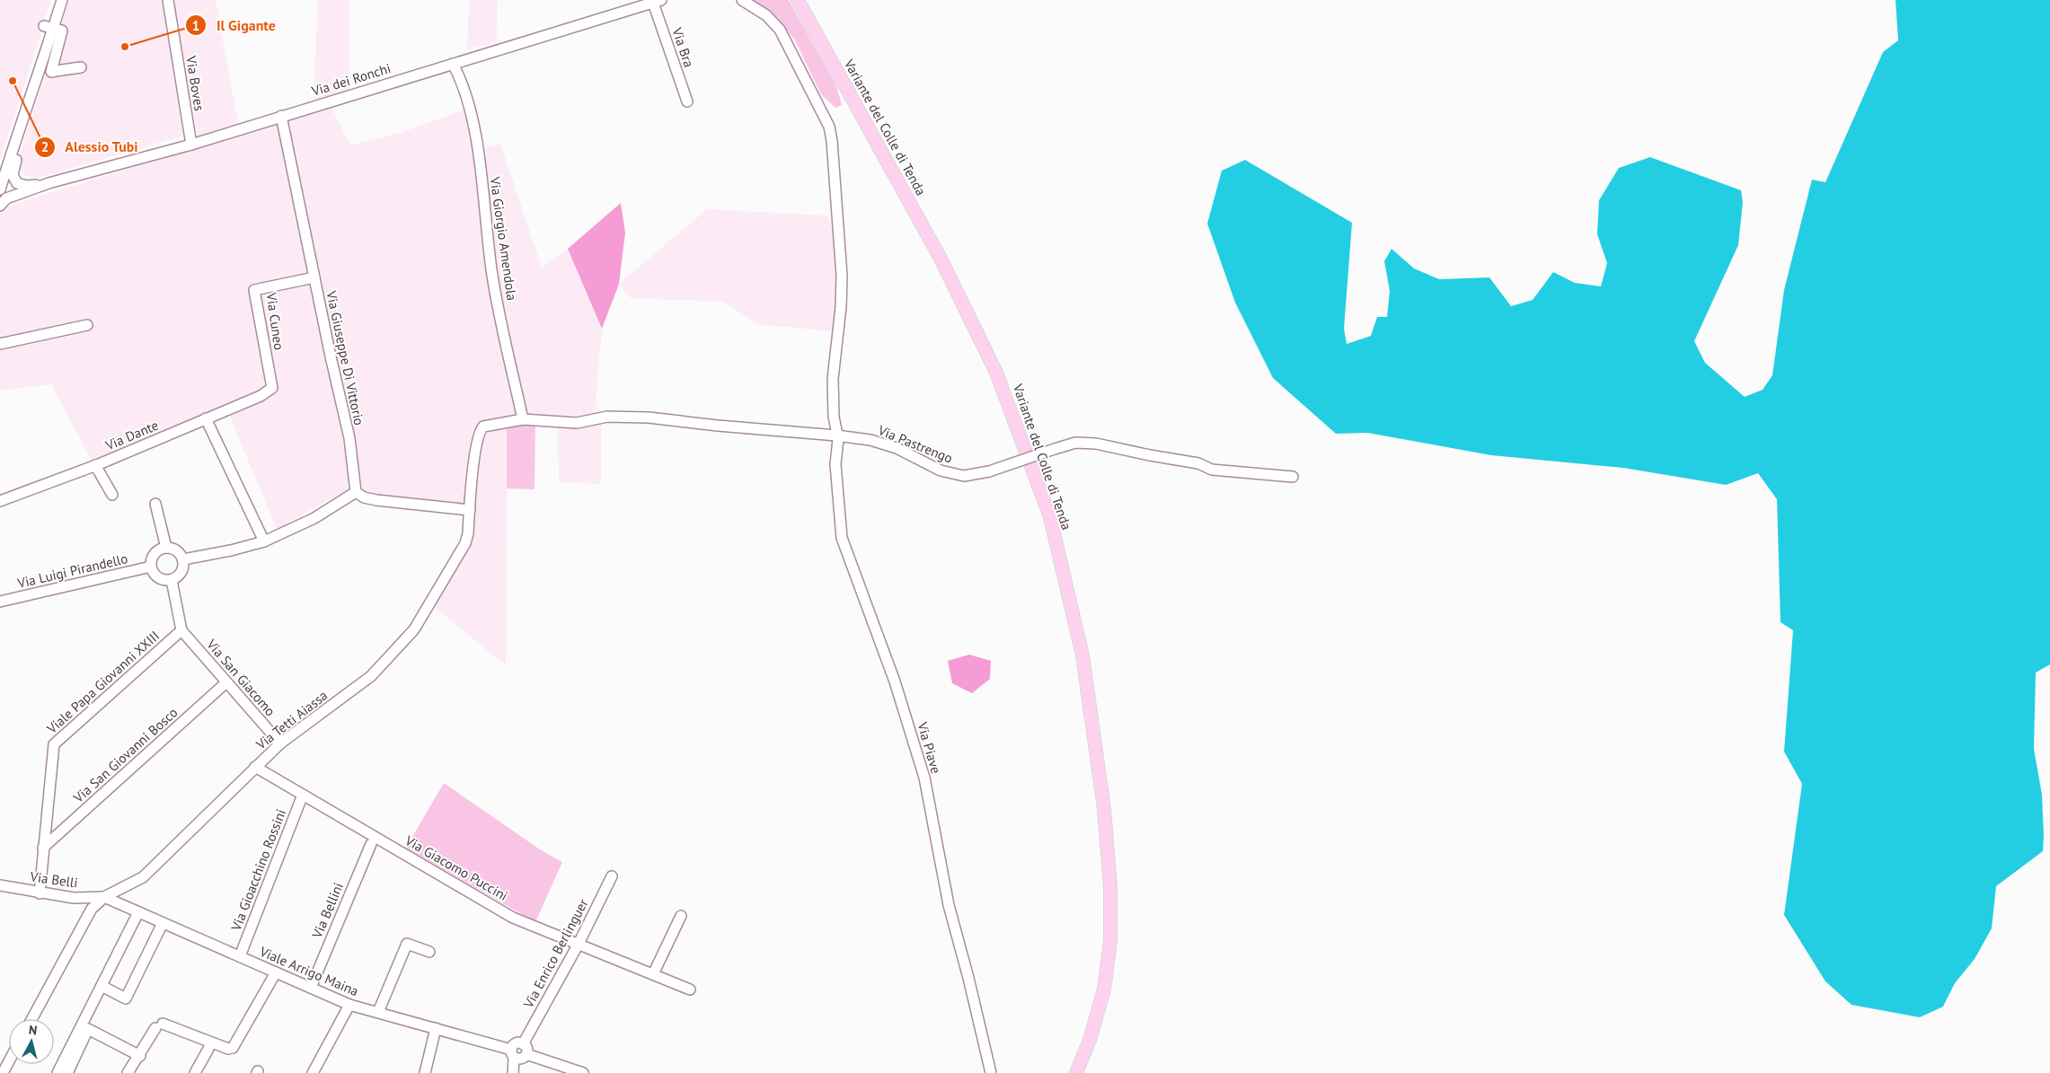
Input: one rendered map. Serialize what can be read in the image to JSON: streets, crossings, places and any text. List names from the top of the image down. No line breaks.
{"streets":{"main road":["Variante del Colle di Tenda"],"street":["Via Bra","Via dei Ronchi","Via Boves","Via Giorgio Amendola","Via Cuneo","Via Giuseppe Di Vittorio","Via Dante","Via Pastrengo","Via Luigi Pirandello","Via San Giacomo","Viale Papa Giovanni XXIII","Via Tetti Aiassa","Via Piave","Via San Giovanni Bosco","Via Giacomo Puccini","Via Gioacchino Rossini","Via Belli","Via Bellini","Via Enrico Berlinguer","Viale Arrigo Maina"]},"crossings":[["Via Bra","Via dei Ronchi"],["Via dei Ronchi","Via Boves"],["Via dei Ronchi","Via Giorgio Amendola"],["Via dei Ronchi","Via Giuseppe Di Vittorio"],["Via Giorgio Amendola","Via Pastrengo"],["Via Giorgio Amendola","Via Tetti Aiassa"],["Via Cuneo","Via Giuseppe Di Vittorio"],["Via Cuneo","Via Dante"],["Via Pastrengo","Via Tetti Aiassa"],["Via Pastrengo","Via Piave"],["Via San Giacomo","Viale Papa Giovanni XXIII"],["Via San Giacomo","Via Tetti Aiassa"],["Via San Giacomo","Via San Giovanni Bosco"],["Viale Papa Giovanni XXIII","Via San Giovanni Bosco"],["Viale Papa Giovanni XXIII","Via Belli"],["Via Tetti Aiassa","Via Giacomo Puccini"],["Via Tetti Aiassa","Via Belli"],["Via Tetti Aiassa","Viale Arrigo Maina"],["Via Giacomo Puccini","Via Gioacchino Rossini"],["Via Giacomo Puccini","Via Enrico Berlinguer"],["Via Gioacchino Rossini","Viale Arrigo Maina"],["Via Belli","Viale Arrigo Maina"],["Via Bellini","Viale Arrigo Maina"],["Via Enrico Berlinguer","Viale Arrigo Maina"]],"places":["Il Gigante","Alessio Tubi"],"north":"top"}
